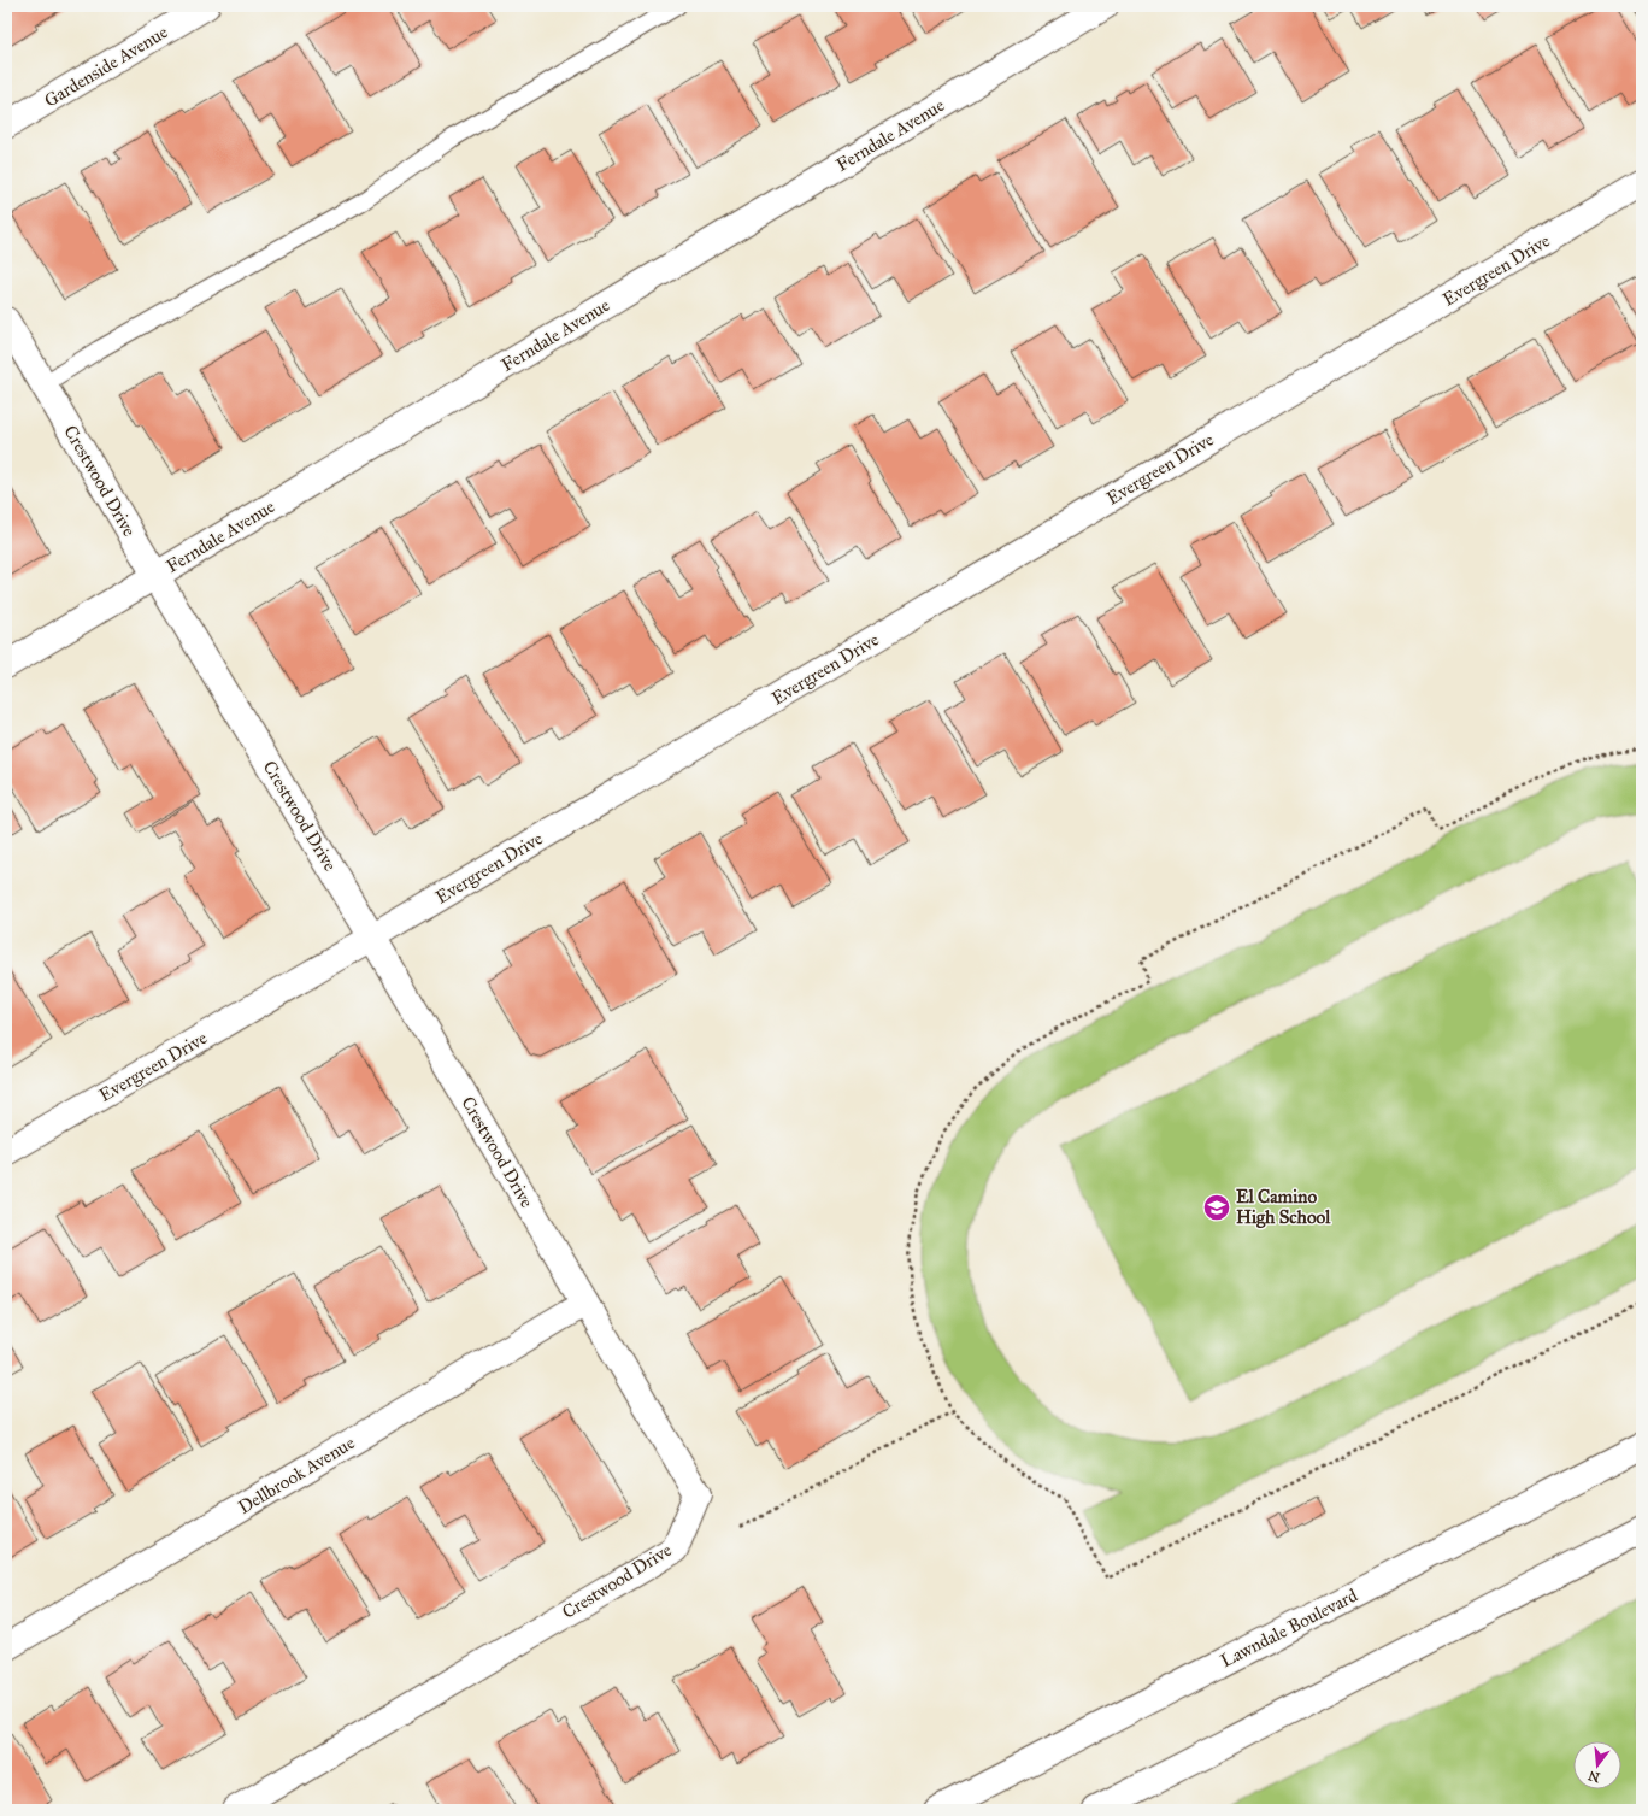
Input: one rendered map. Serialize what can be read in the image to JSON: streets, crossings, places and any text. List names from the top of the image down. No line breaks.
{"streets":{"street":["Gardenside Avenue","Ferndale Avenue","Evergreen Drive","Crestwood Drive","Dellbrook Avenue","Lawndale Boulevard"]},"crossings":[["Ferndale Avenue","Crestwood Drive"],["Evergreen Drive","Crestwood Drive"],["Crestwood Drive","Dellbrook Avenue"]],"places":{"school or university":["El Camino High School"]},"north":"bottom"}
